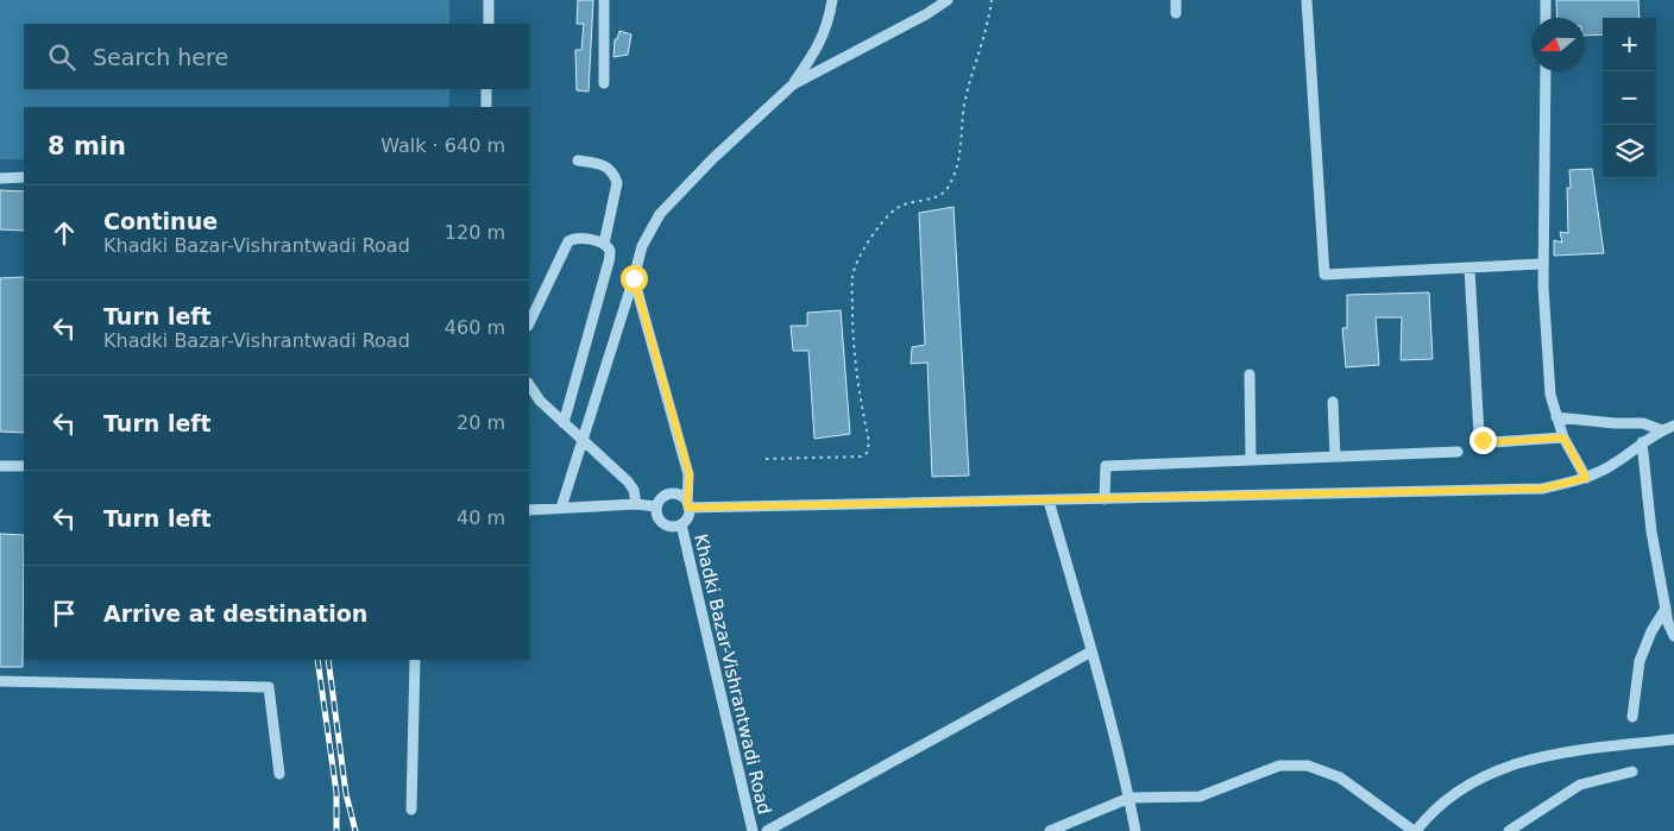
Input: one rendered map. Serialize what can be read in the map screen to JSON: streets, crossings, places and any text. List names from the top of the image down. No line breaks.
{"streets":{"street":["Khadki Bazar-Vishrantwadi Road"]},"north":"left","page":{"map_buttons":["+","−"],"search":"Search here","heading":["8 min","Walk · 640 m"],"list":[["Continue","Khadki Bazar-Vishrantwadi Road","120 m"],["Turn left","Khadki Bazar-Vishrantwadi Road","460 m"],["Turn left","20 m"],["Turn left","40 m"],"Arrive at destination"]}}
